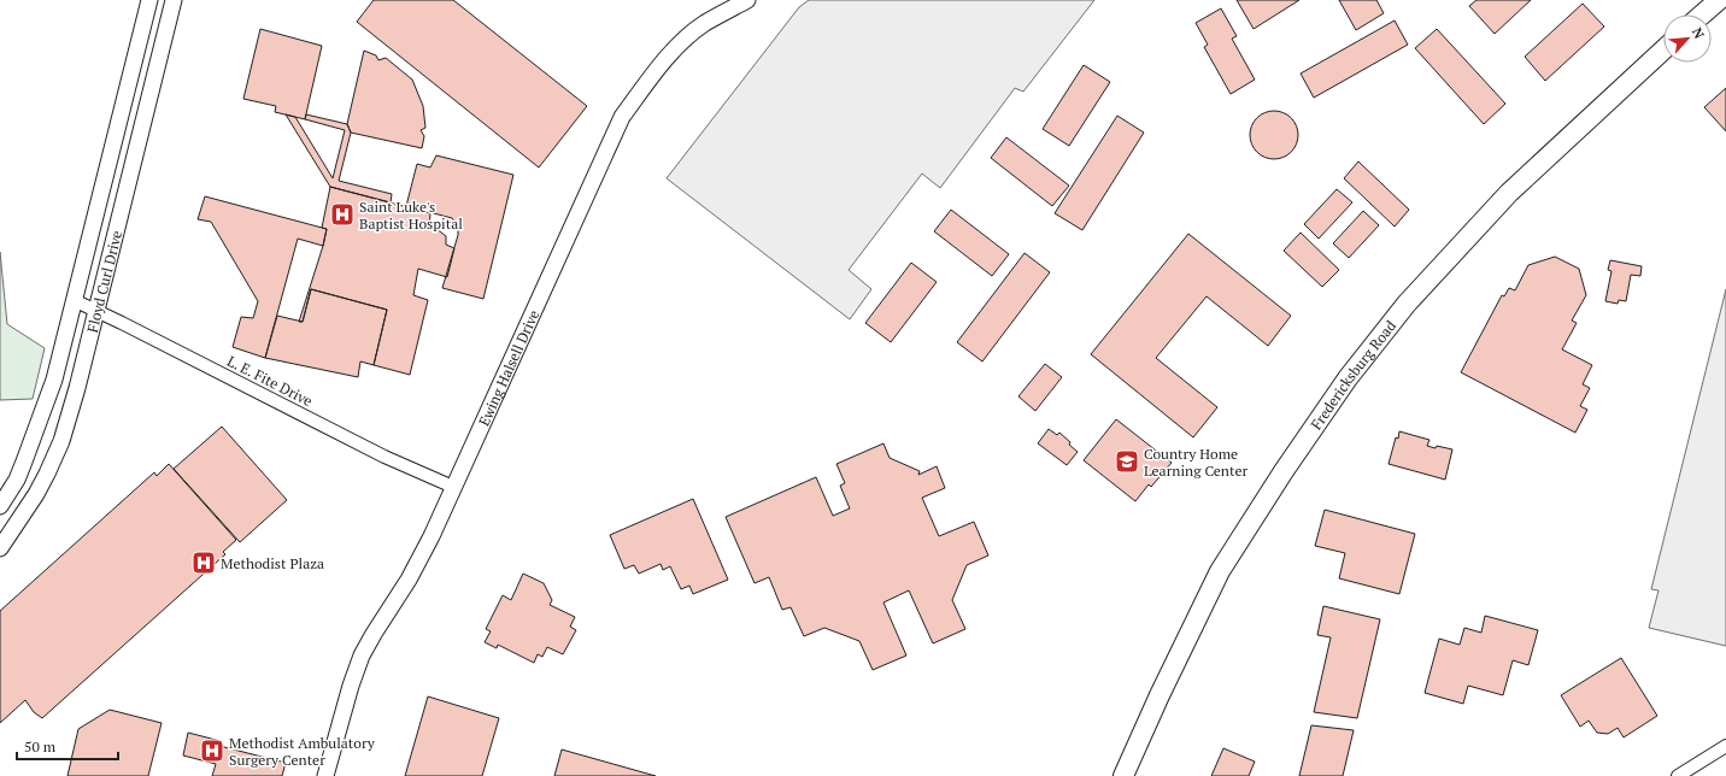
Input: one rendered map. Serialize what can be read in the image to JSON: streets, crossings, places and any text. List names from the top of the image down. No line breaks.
{"streets":{"main road":["Fredericksburg Road"],"street":["Floyd Curl Drive","Ewing Halsell Drive","L. E. Fite Drive"]},"crossings":[["Floyd Curl Drive","L. E. Fite Drive"],["Ewing Halsell Drive","L. E. Fite Drive"]],"places":{"hospital":["Saint Luke's Baptist Hospital","Methodist Plaza","Methodist Ambulatory Surgery Center"],"school or university":["Country Home Learning Center"]},"scale_bar":"50 m","north":"top right"}
